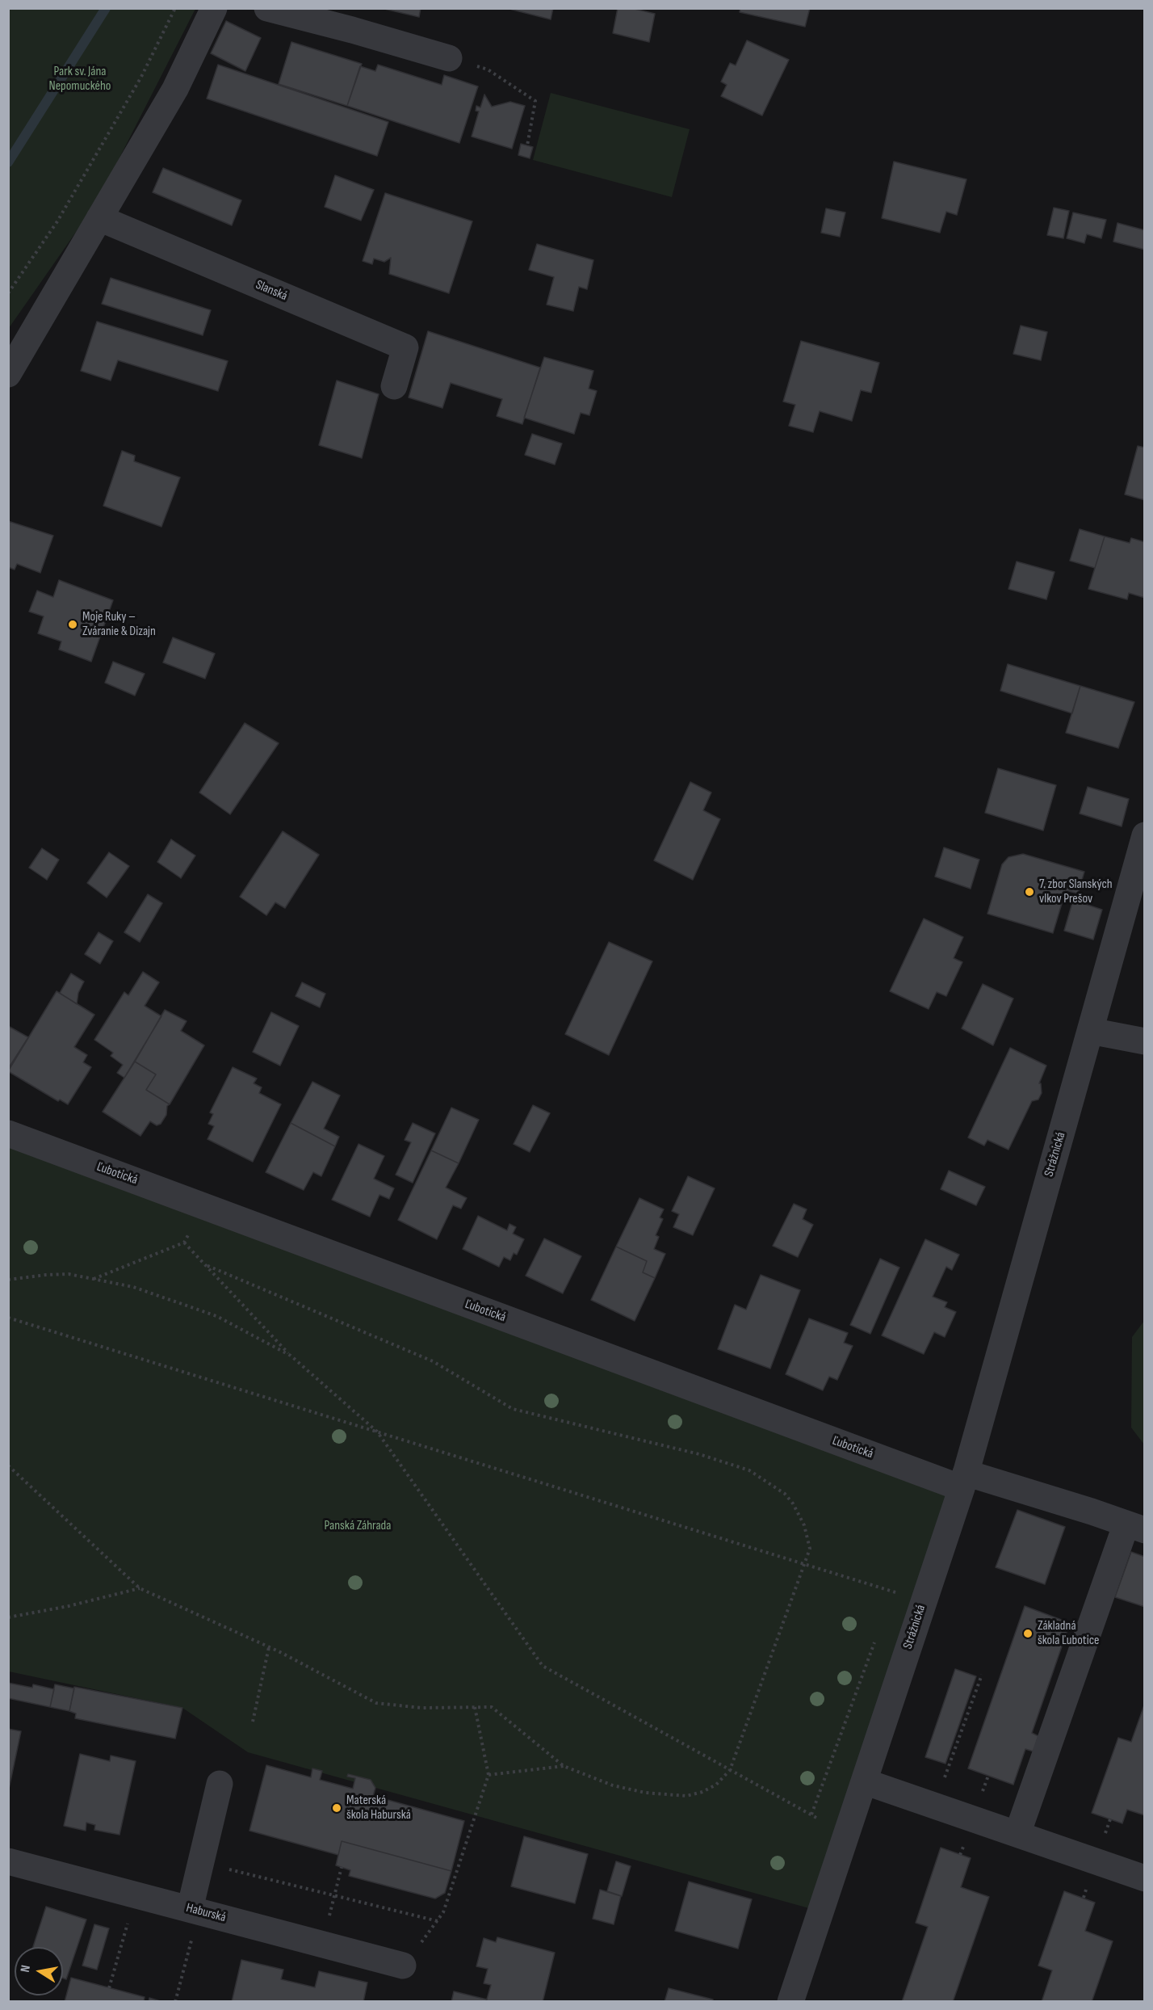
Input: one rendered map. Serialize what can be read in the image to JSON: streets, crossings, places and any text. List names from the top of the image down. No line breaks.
{"streets":{"street":["Slanská","Strážnická","Ľubotická","Haburská"]},"crossings":[["Strážnická","Ľubotická"]],"parks":["Park sv. Jána Nepomuckého","Panská Záhrada"],"places":["Moje Ruky – Zváranie & Dizajn","7. zbor Slanských vlkov Prešov","Základná škola Ľubotice","Materská škola Haburská"],"north":"left"}
